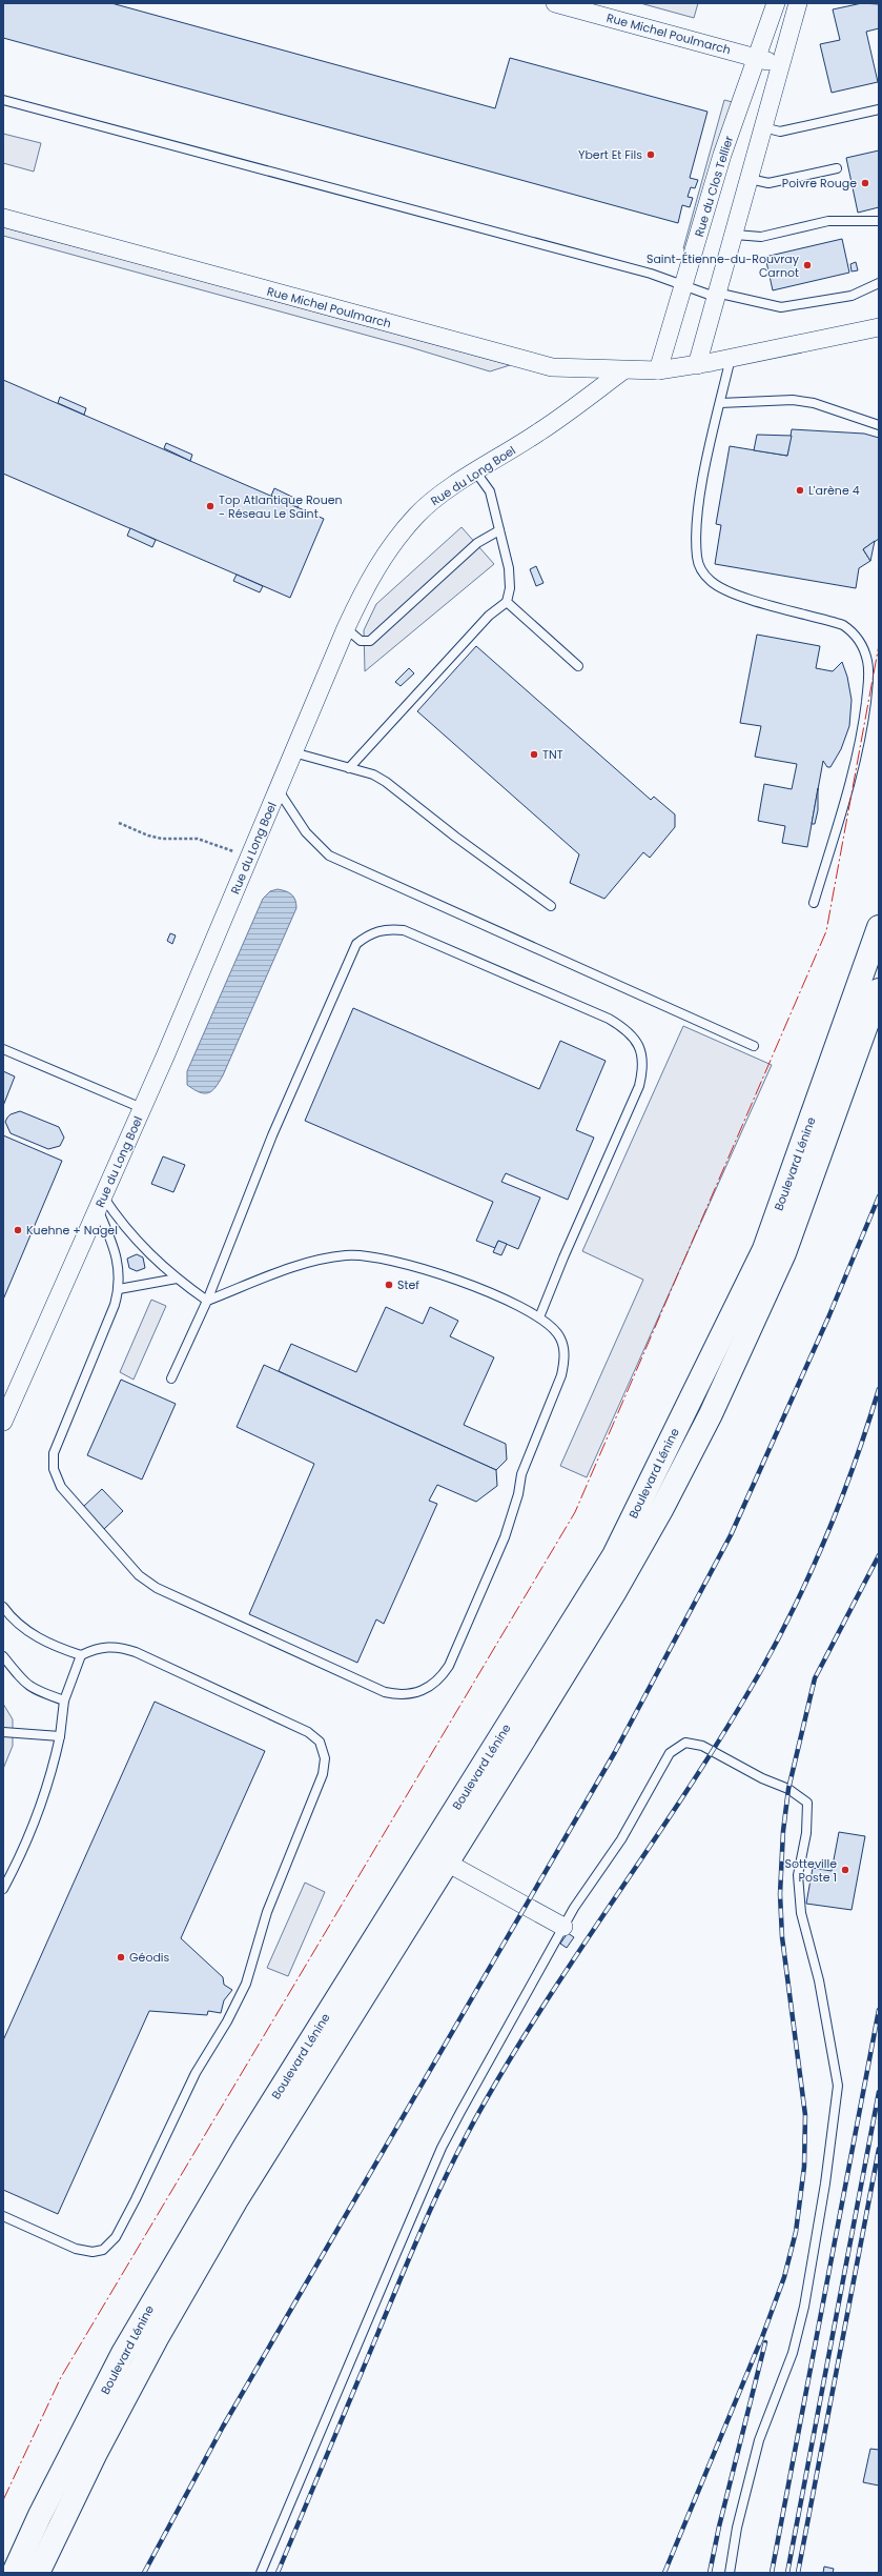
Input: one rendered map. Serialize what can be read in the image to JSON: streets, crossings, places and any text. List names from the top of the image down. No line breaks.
{"streets":{"main road":["Boulevard Lénine"],"street":["Rue Michel Poulmarch","Rue du Clos Tellier","Rue du Long Boel"]},"crossings":[["Rue Michel Poulmarch","Rue du Clos Tellier"],["Rue Michel Poulmarch","Rue du Long Boel"]],"places":["Ybert Et Fils","Poivre Rouge","Saint-Étienne-du-Rouvray Carnot","L'arène 4","Top Atlantique Rouen - Réseau Le Saint","TNT","Kuehne + Nagel","Stef","Sotteville Poste 1","Géodis"]}
